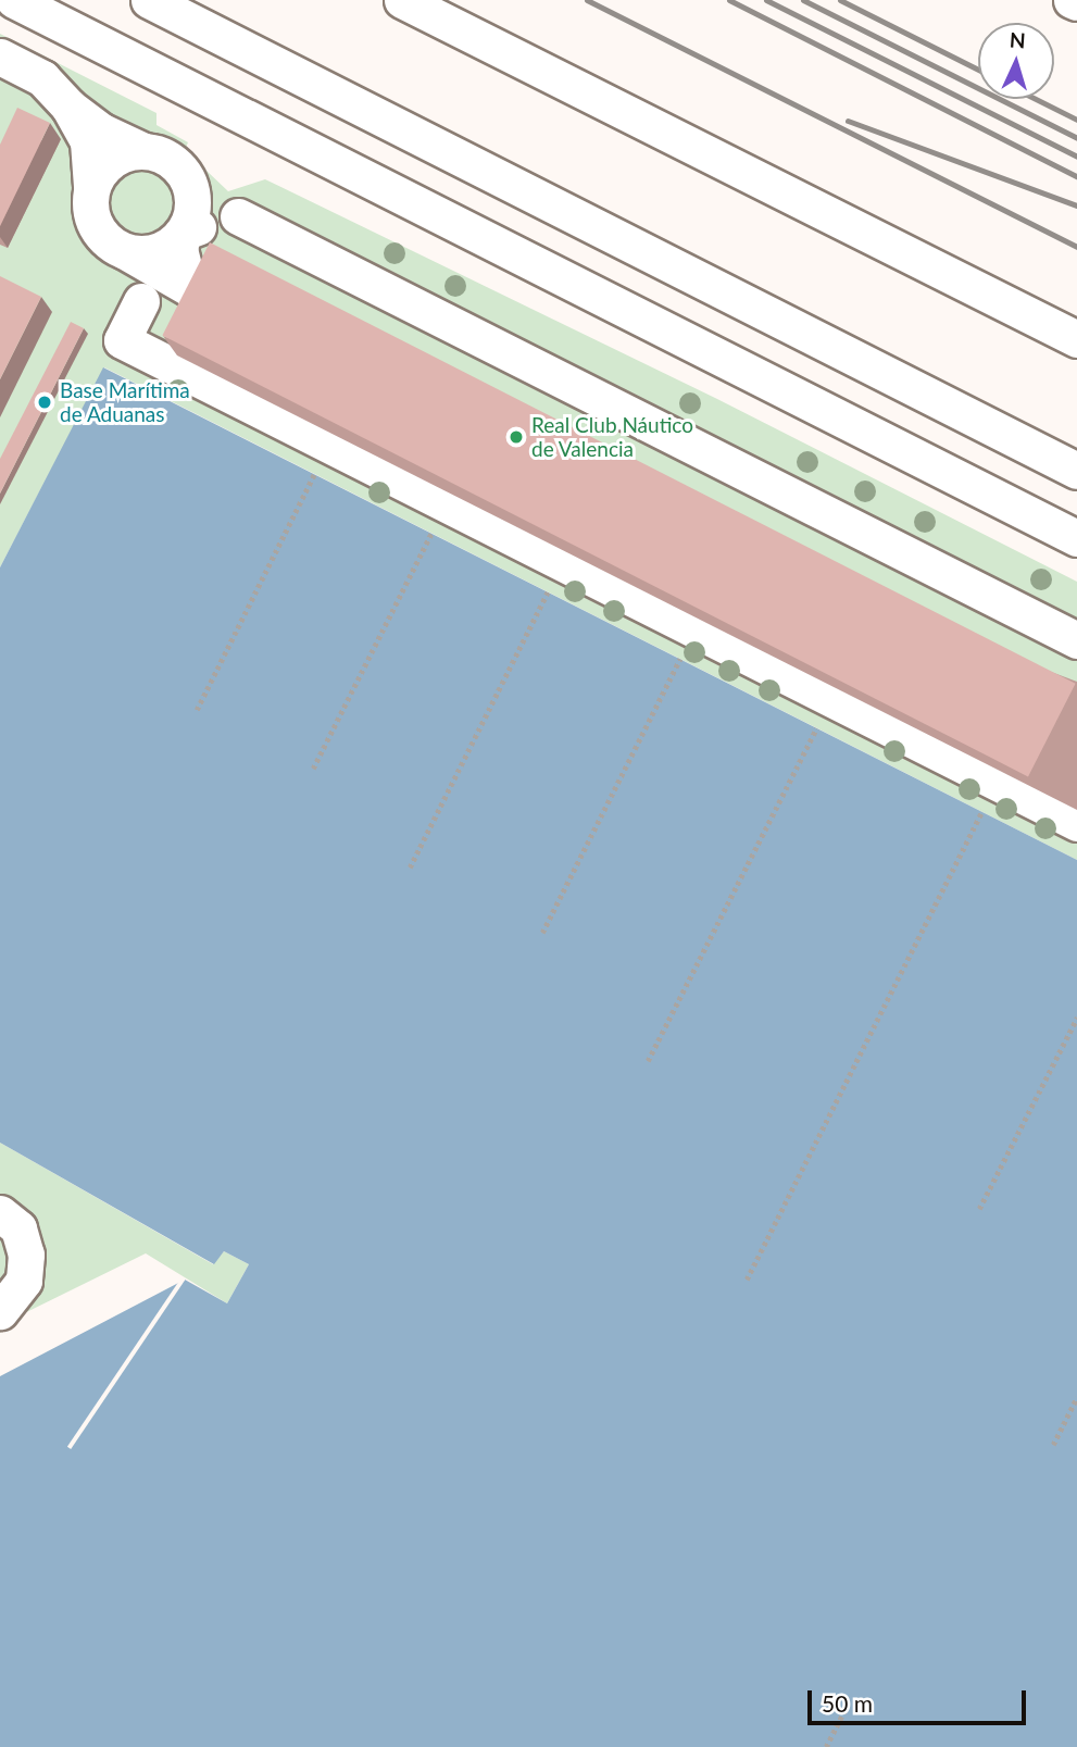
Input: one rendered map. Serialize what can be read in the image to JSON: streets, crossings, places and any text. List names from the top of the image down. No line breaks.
{"places":["Base Marítima de Aduanas","Real Club Náutico de Valencia"],"scale_bar":"50 m","north":"top"}
